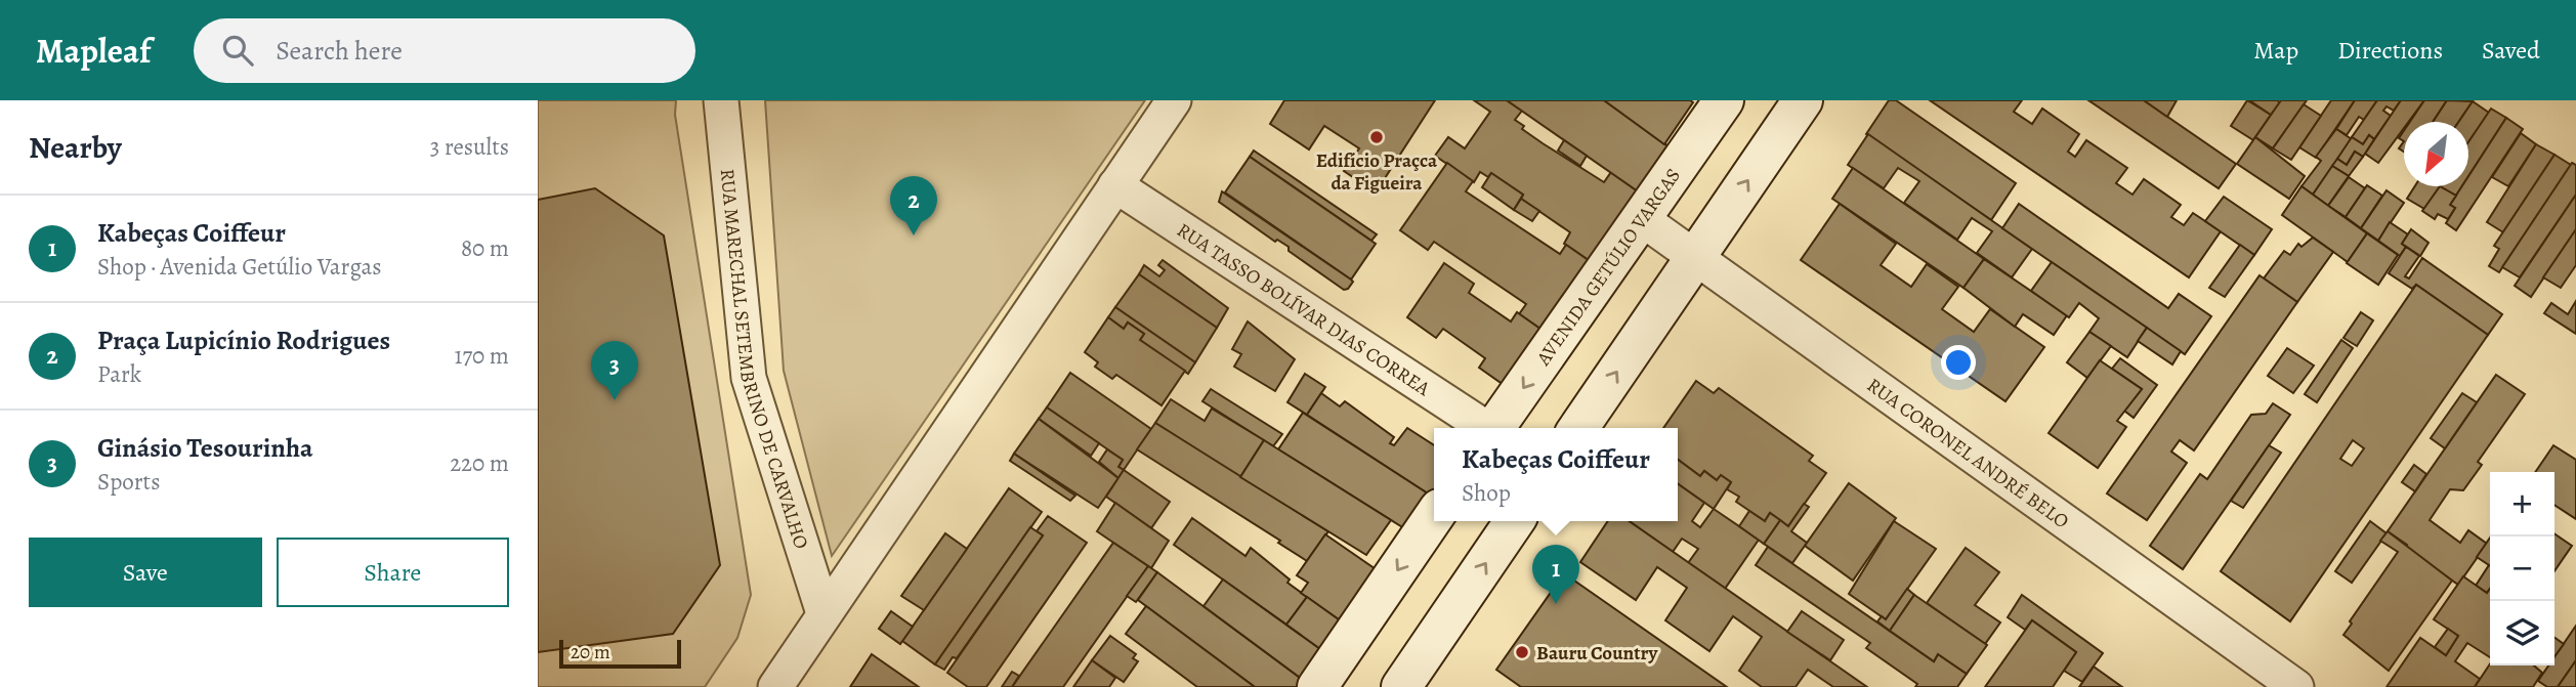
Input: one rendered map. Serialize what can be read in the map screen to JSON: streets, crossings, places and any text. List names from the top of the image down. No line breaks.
{"streets":{"main road":["AVENIDA GETÚLIO VARGAS"],"street":["RUA TASSO BOLÍVAR DIAS CORREA","RUA MARECHAL SETEMBRINO DE CARVALHO","RUA CORONEL ANDRÉ BELO"]},"crossings":[["AVENIDA GETÚLIO VARGAS","RUA CORONEL ANDRÉ BELO"]],"places":["Edifício Praçca da Figueira","Bauru Country"],"scale_bar":"20 m","north":"bottom left","page":{"header":"Mapleaf","search":"Search here","nav":["Map","Directions","Saved"],"heading":["Nearby","3 results"],"pins":["2","3","1"],"list":[{"mark":"1","name":"Kabeças Coiffeur","note":"Shop · Avenida Getúlio Vargas","value":"80 m"},{"mark":"2","name":"Praça Lupicínio Rodrigues","note":"Park","value":"170 m"},{"mark":"3","name":"Ginásio Tesourinha","note":"Sports","value":"220 m"}],"popup":["Kabeças Coiffeur","Shop"],"map_buttons":["+","−"],"buttons":["Save","Share"],"scale":"20 m"}}
